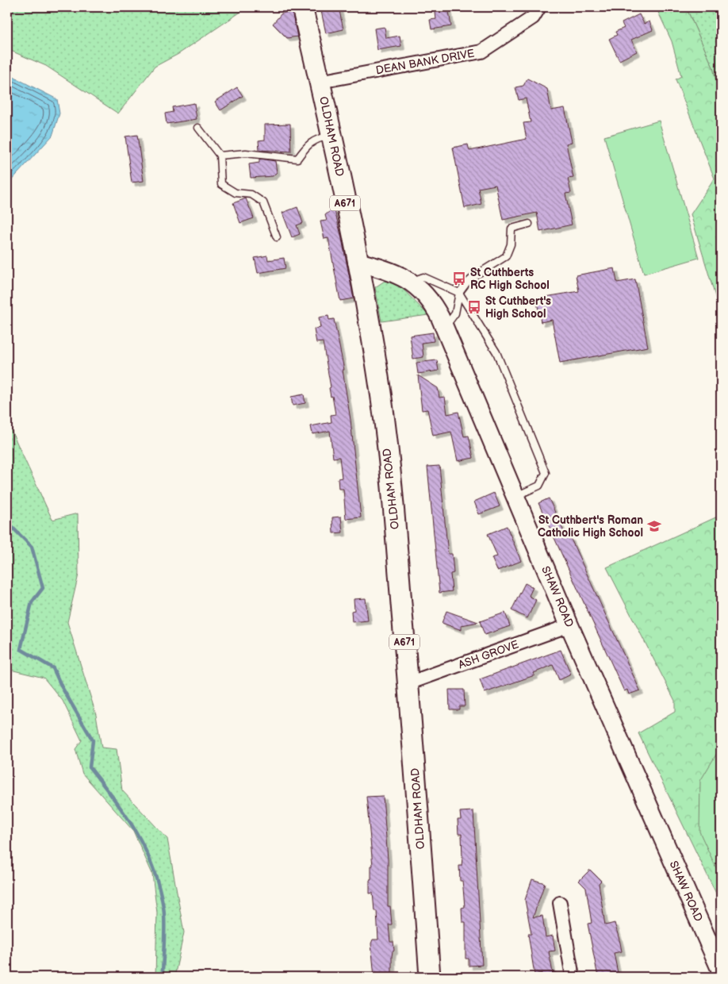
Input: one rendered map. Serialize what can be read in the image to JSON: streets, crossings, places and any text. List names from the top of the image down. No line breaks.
{"streets":{"main road":["OLDHAM ROAD","A671"],"street":["DEAN BANK DRIVE","SHAW ROAD","ASH GROVE"]},"crossings":[["DEAN BANK DRIVE","OLDHAM ROAD"],["OLDHAM ROAD","SHAW ROAD"],["OLDHAM ROAD","ASH GROVE"],["SHAW ROAD","ASH GROVE"]],"places":{"bus stop":["St Cuthberts RC High School","St Cuthbert's High School"],"school or university":["St Cuthbert's Roman Catholic High School"]}}
